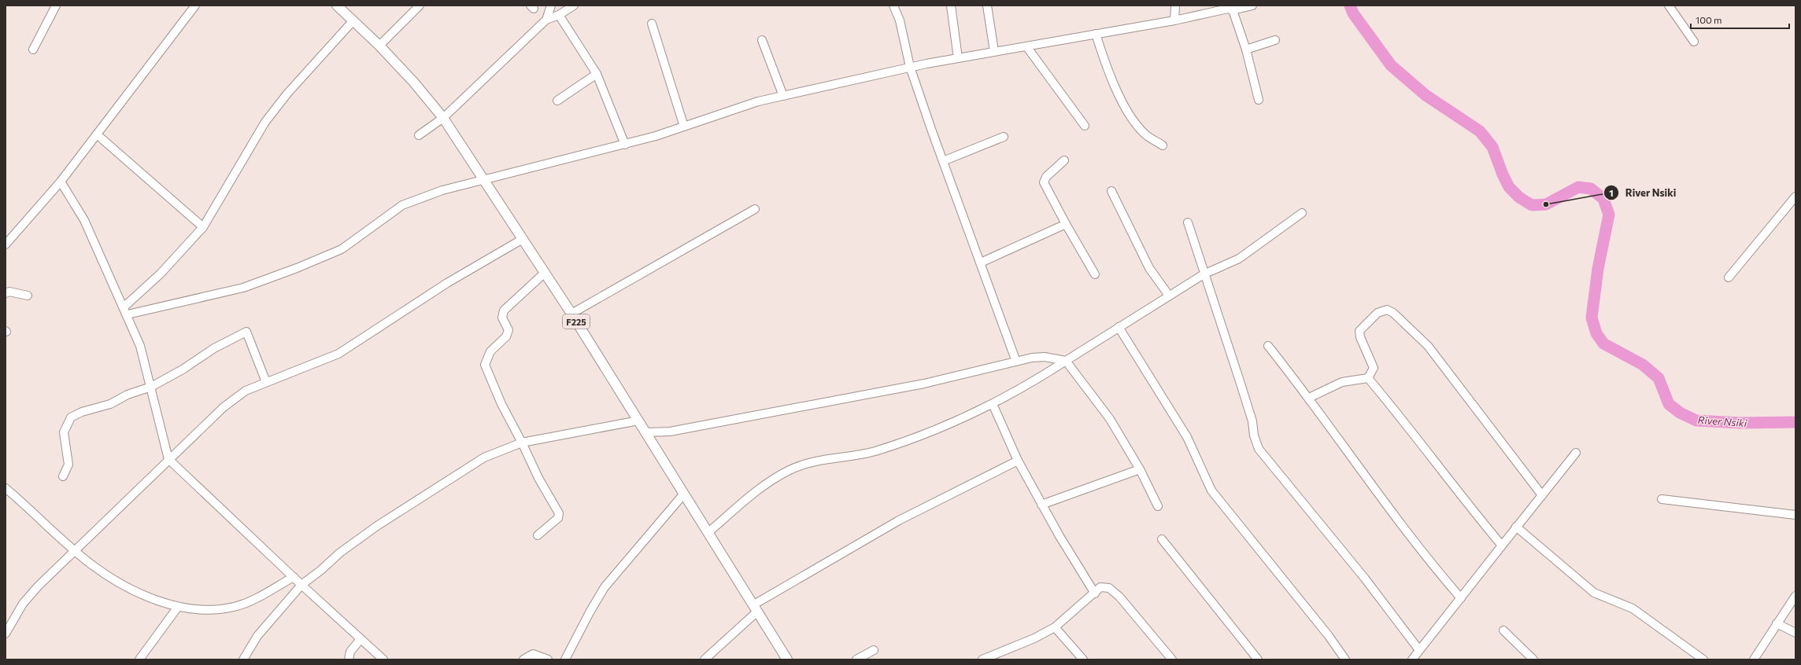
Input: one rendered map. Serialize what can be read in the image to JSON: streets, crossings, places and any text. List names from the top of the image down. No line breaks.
{"streets":{"main road":["F225"]},"water":["River Nsiki"],"places":["River Nsiki"],"scale_bar":"100 m"}
